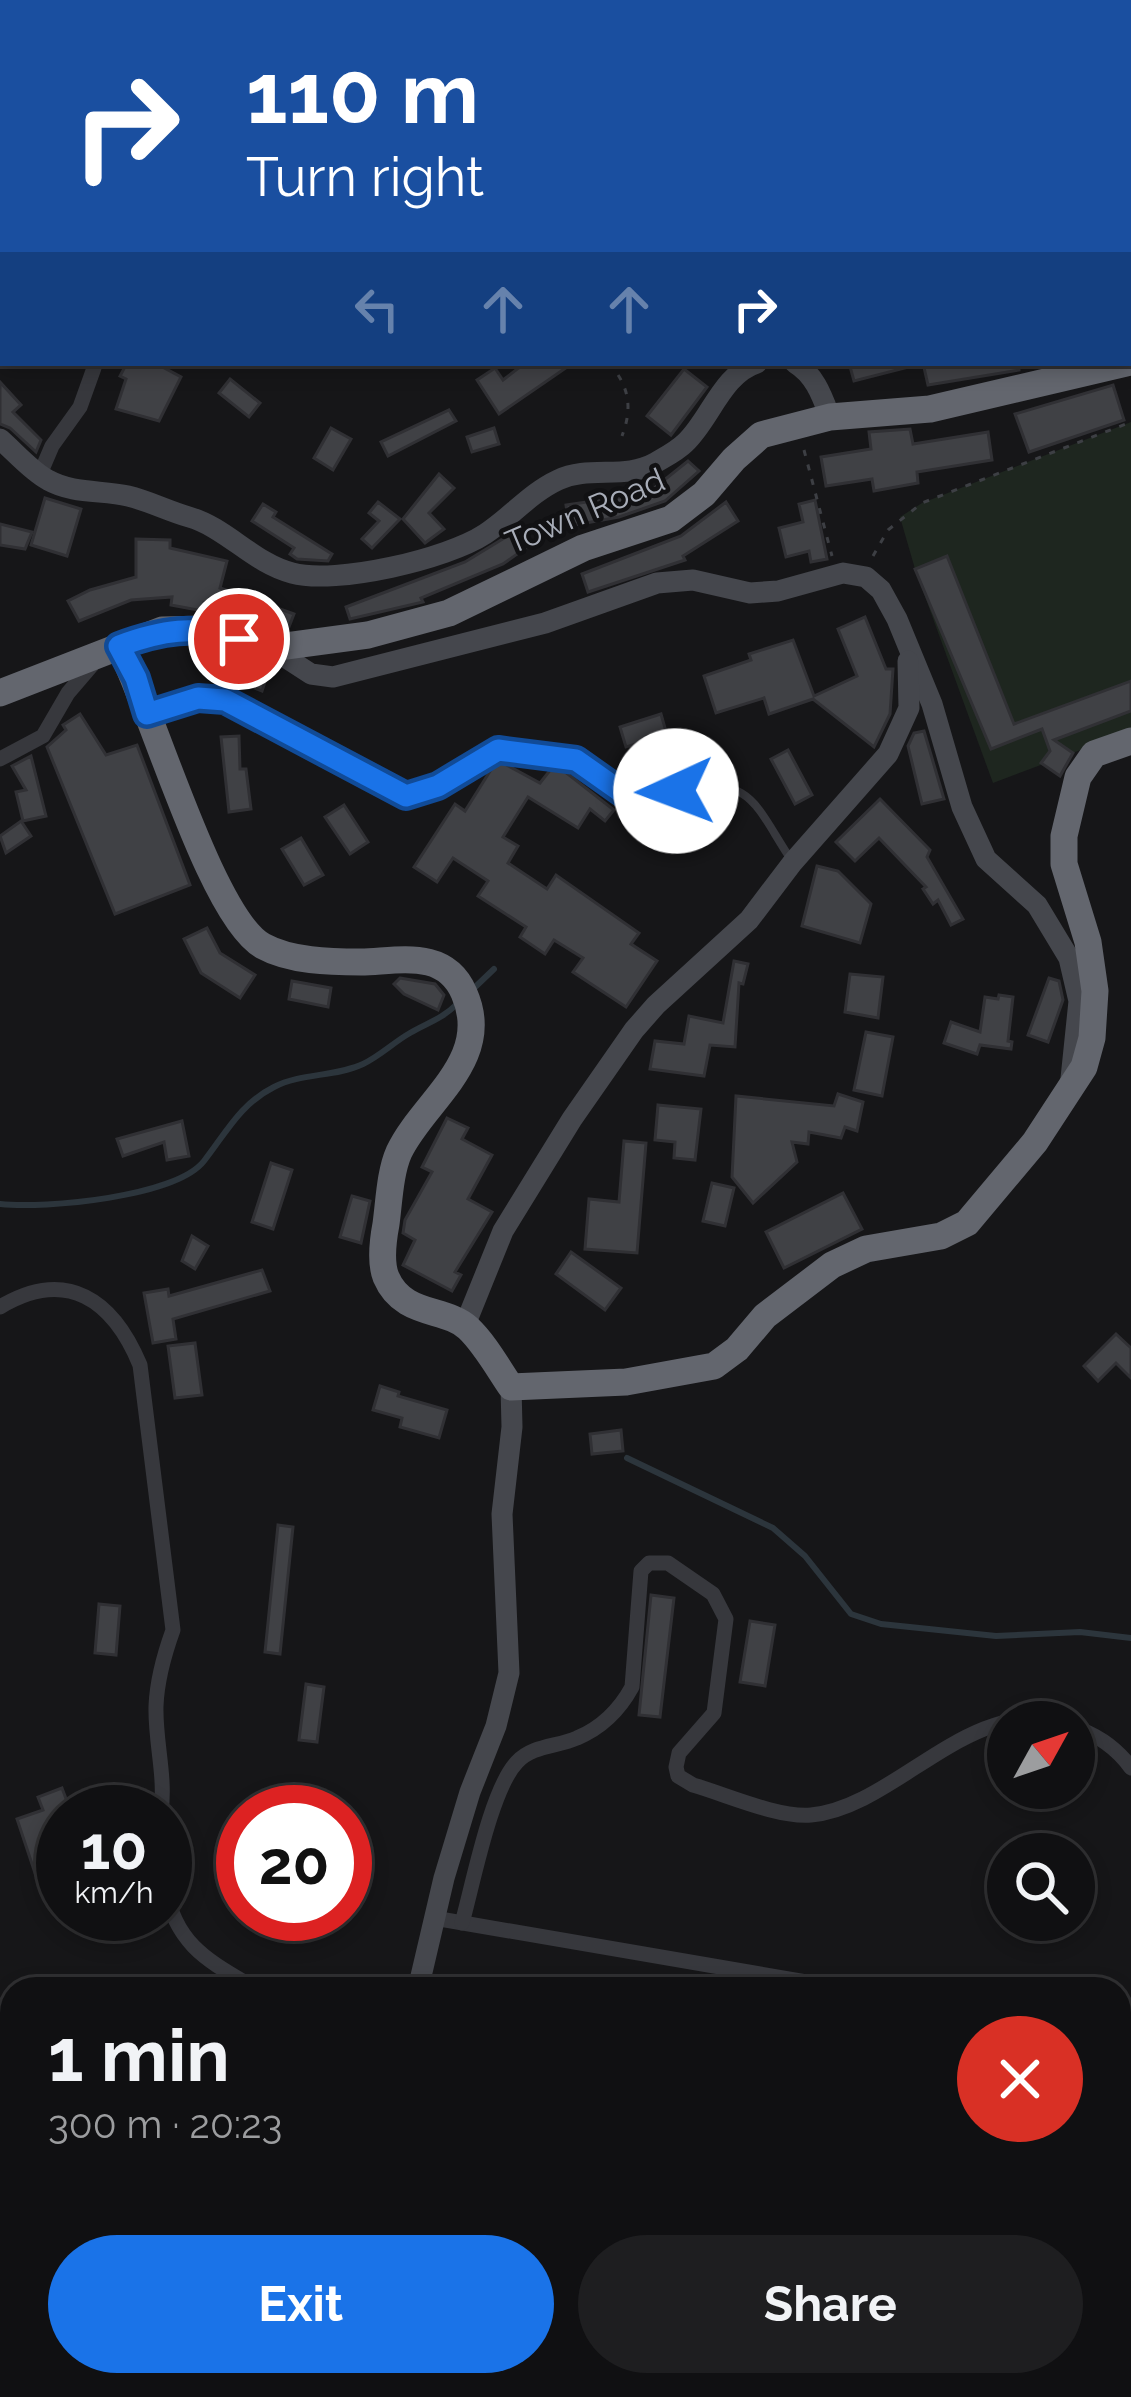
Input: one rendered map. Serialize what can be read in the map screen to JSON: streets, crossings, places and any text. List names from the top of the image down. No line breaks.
{"streets":{"highway":["Town Road"]},"north":"top right","page":{"turn":["110 m","Turn right"],"speed":"10 km/h","limit":"20","heading":["1 min","300 m · 20:23"],"buttons":["Exit","Share"]}}
